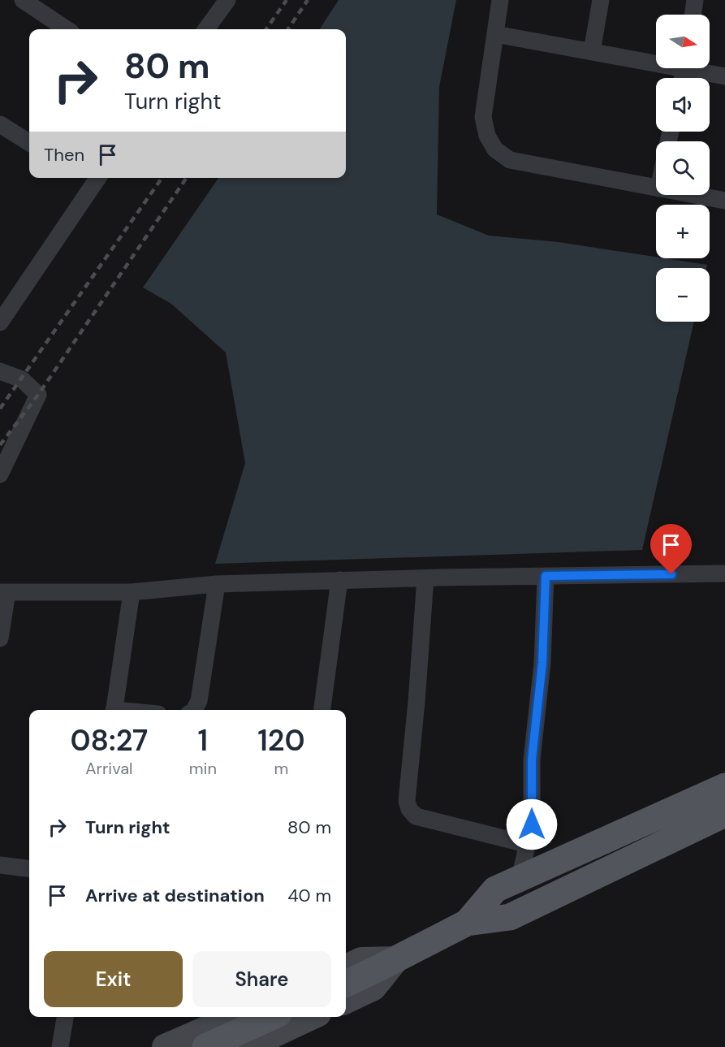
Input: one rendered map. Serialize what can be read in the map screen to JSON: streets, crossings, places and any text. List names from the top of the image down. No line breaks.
{"north":"right","page":{"map_buttons":["+","−"],"turn":["80 m","Turn right"],"then":"Then","eta":["08:27","Arrival","1","min","120","m"],"list":[{"name":"Turn right","value":"80 m"},{"name":"Arrive at destination","value":"40 m"}],"buttons":["Exit","Share"]}}
